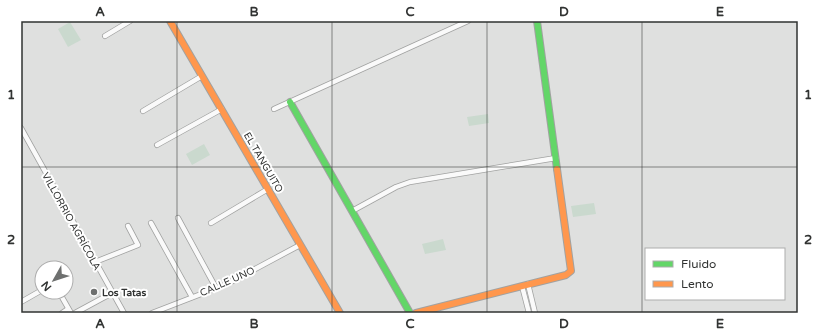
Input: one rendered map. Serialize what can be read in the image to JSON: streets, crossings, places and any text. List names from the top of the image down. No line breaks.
{"streets":{"street":["EL TANGUITO","VILLORRIO AGRÍCOLA","CALLE UNO"]},"crossings":[["EL TANGUITO","CALLE UNO"]],"places":["Los Tatas"],"legend":["Fluido","Lento"],"north":"bottom left","grid":{"columns":["A","B","C","D","E"],"rows":["1","2"]}}
